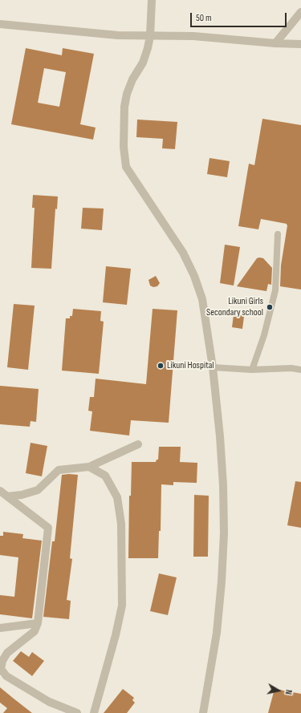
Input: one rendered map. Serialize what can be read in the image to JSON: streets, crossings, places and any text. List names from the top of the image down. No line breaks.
{"places":["Likuni Girls Secondary school","Likuni Hospital"],"scale_bar":"50 m","north":"right"}
